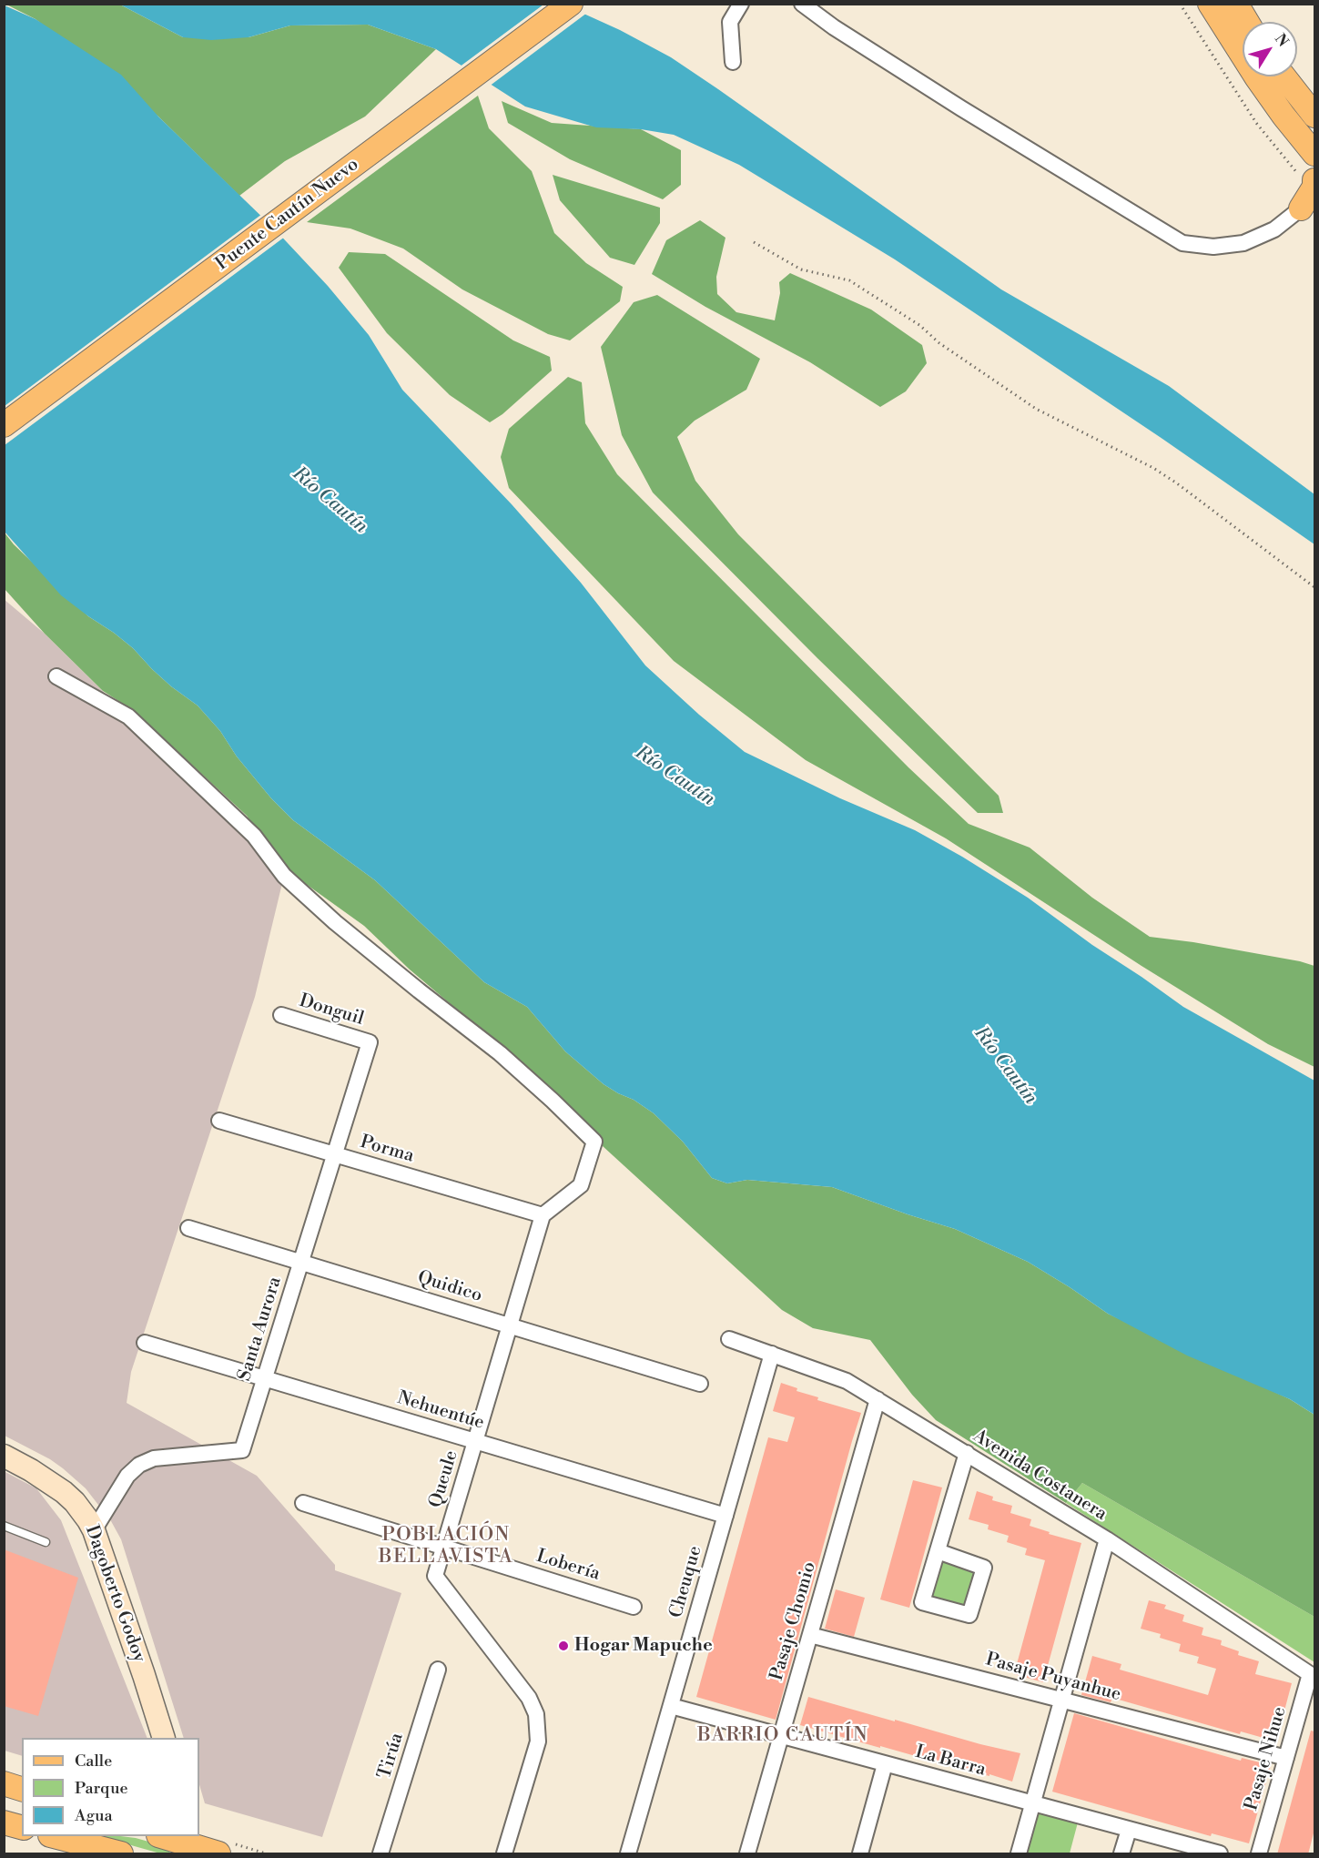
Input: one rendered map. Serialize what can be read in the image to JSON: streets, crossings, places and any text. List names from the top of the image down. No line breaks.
{"streets":{"main road":["Puente Cautín Nuevo"],"street":["Donguil","Porma","Quidico","Santa Aurora","Nehuentúe","Avenida Costanera","Queule","Lobería","Cheuque","Dagoberto Godoy","Pasaje Chomio","Pasaje Puyanhue","Tirúa","Pasaje Nihue","La Barra"]},"crossings":[["Donguil","Santa Aurora"],["Porma","Santa Aurora"],["Porma","Queule"],["Quidico","Santa Aurora"],["Quidico","Queule"],["Santa Aurora","Nehuentúe"],["Santa Aurora","Dagoberto Godoy"],["Nehuentúe","Queule"],["Nehuentúe","Cheuque"],["Avenida Costanera","Cheuque"],["Avenida Costanera","Pasaje Chomio"],["Avenida Costanera","Pasaje Nihue"],["Queule","Lobería"],["Cheuque","La Barra"],["Pasaje Chomio","Pasaje Puyanhue"],["Pasaje Chomio","La Barra"],["Pasaje Puyanhue","Pasaje Nihue"]],"districts":["POBLACIÓN BELLAVISTA","BARRIO CAUTÍN"],"water":["Río Cautín"],"places":["Hogar Mapuche"],"legend":["Calle","Parque","Agua"],"north":"top right"}
